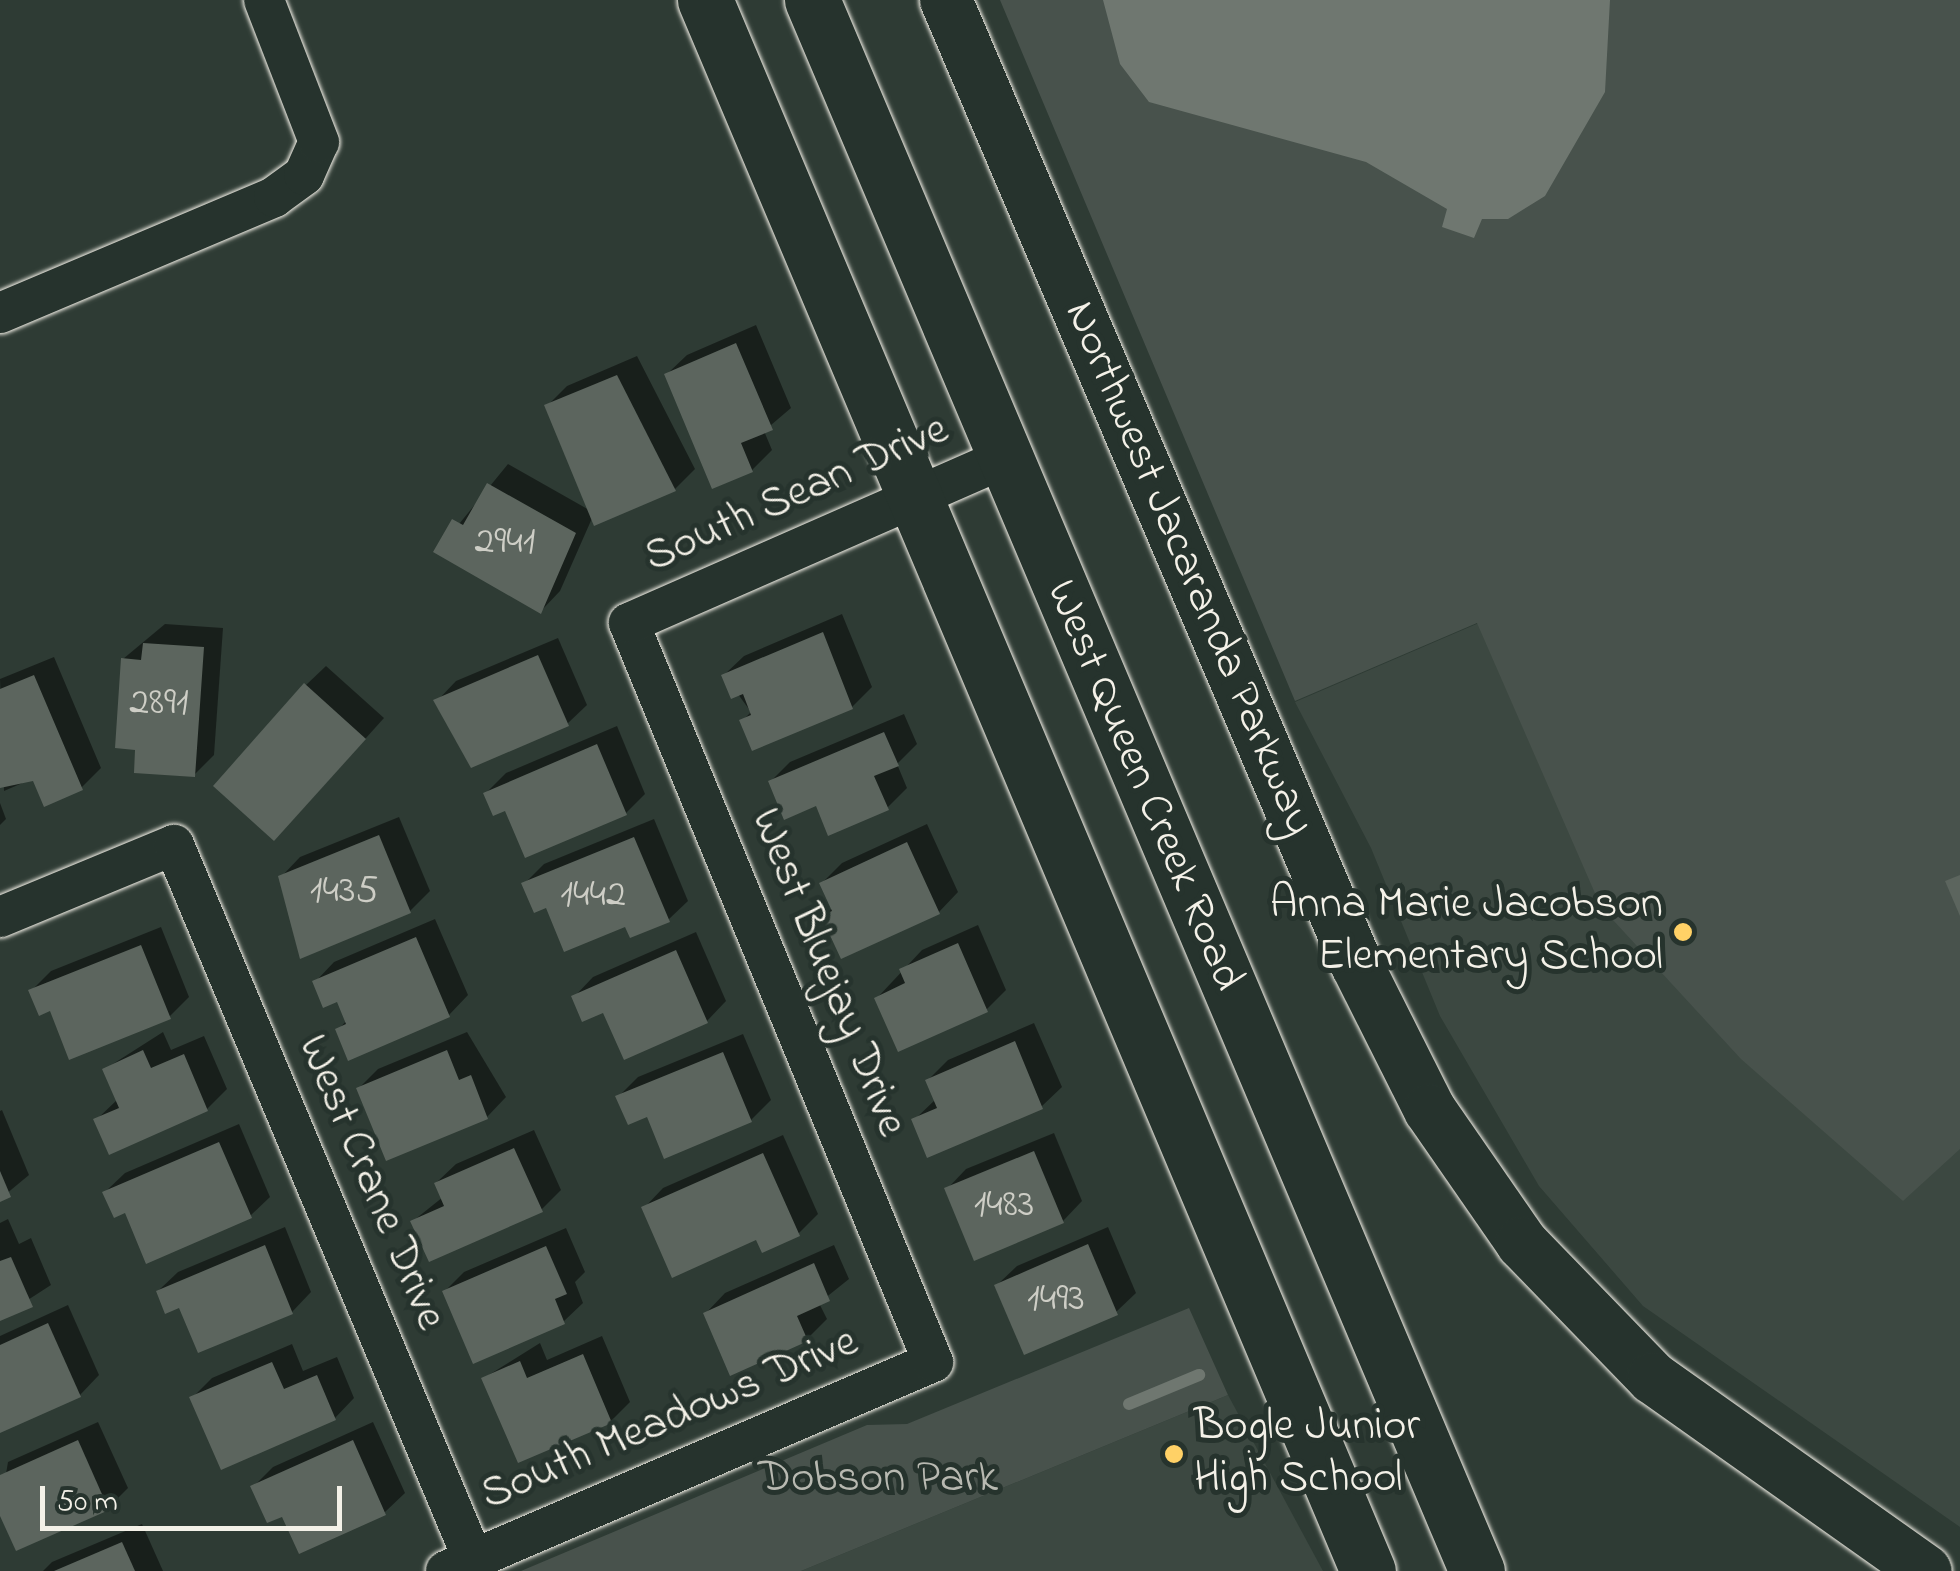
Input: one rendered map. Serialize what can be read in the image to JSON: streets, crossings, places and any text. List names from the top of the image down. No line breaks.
{"streets":{"main road":["West Queen Creek Road"],"street":["South Sean Drive","Northwest Jacaranda Parkway","West Bluejay Drive","West Crane Drive","South Meadows Drive"]},"crossings":[["South Sean Drive","West Queen Creek Road"],["South Sean Drive","West Bluejay Drive"],["West Bluejay Drive","South Meadows Drive"],["West Crane Drive","South Meadows Drive"]],"parks":["Dobson Park"],"places":["Anna Marie Jacobson Elementary School","Bogle Junior High School"],"house_numbers":["2941","2891","1435","1442","1483","1493"],"scale_bar":"50 m"}
